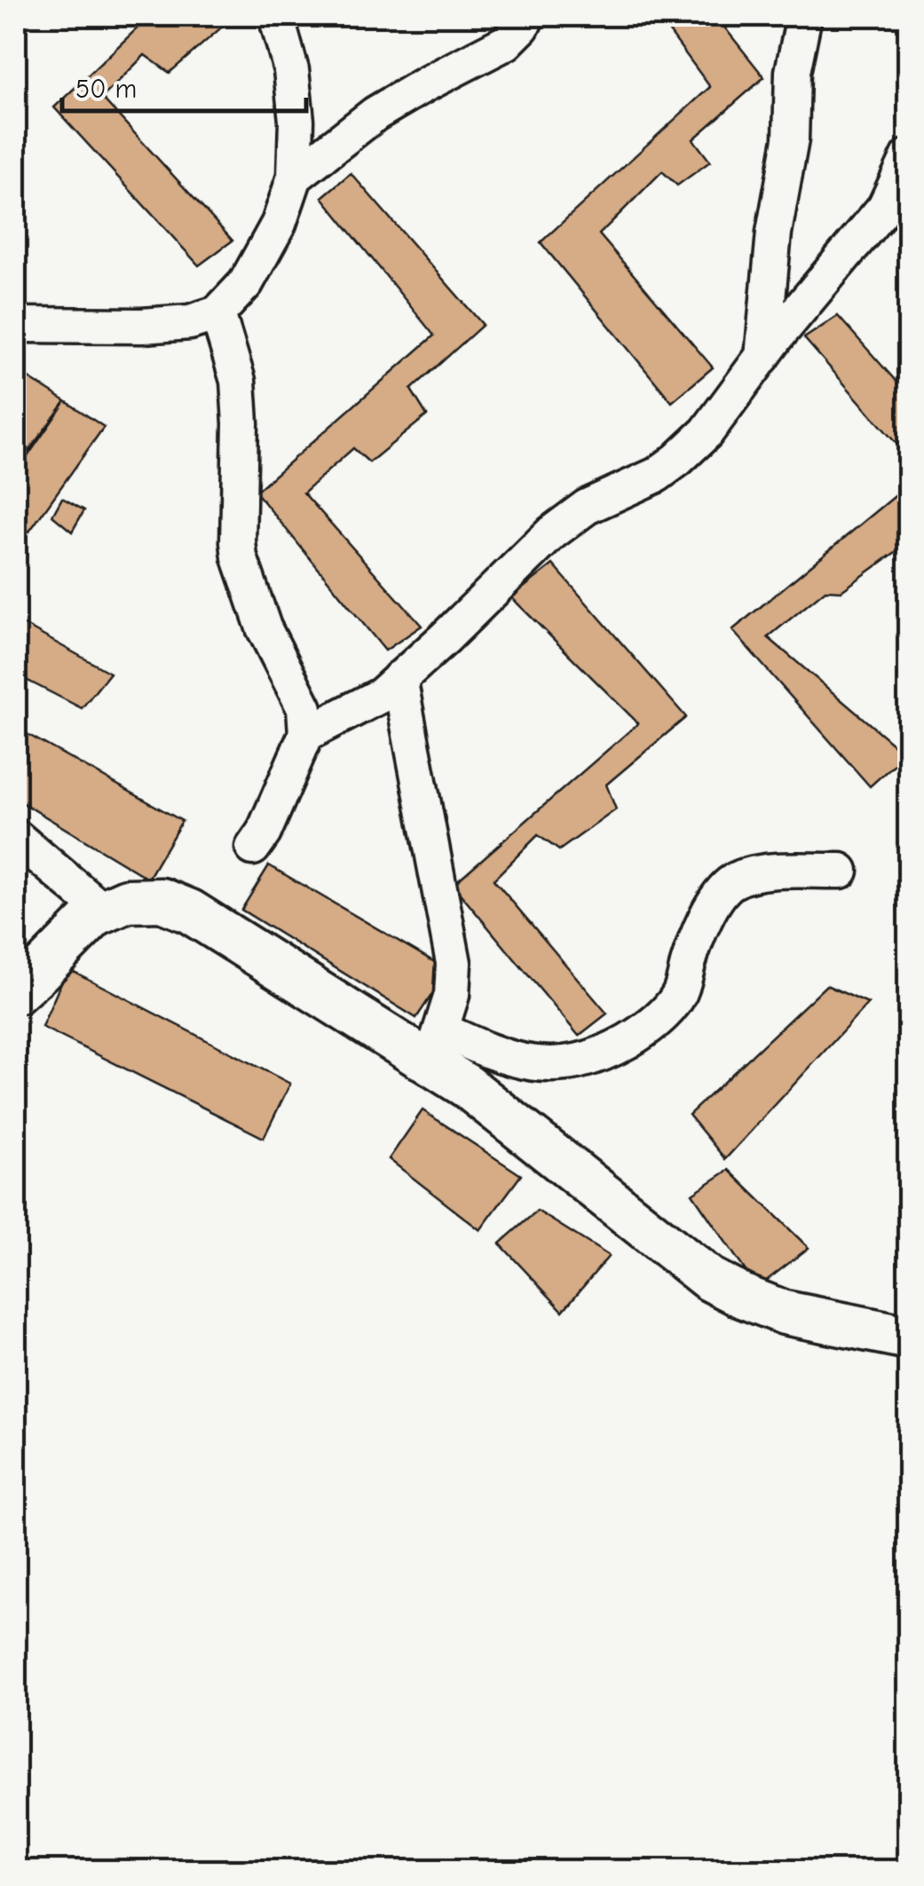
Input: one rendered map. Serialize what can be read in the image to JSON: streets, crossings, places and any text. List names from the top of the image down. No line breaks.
{"scale_bar":"50 m"}
